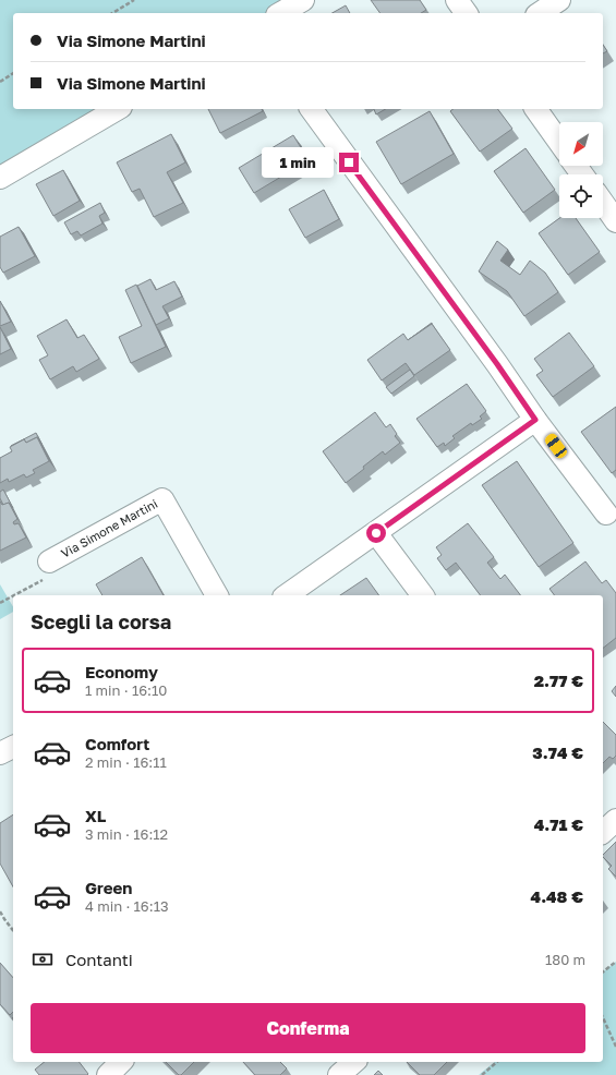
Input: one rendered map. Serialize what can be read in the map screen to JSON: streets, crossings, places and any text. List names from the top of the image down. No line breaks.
{"streets":{"street":["Via Simone Martini"]},"north":"bottom left","page":{"banner":["Via Simone Martini","Via Simone Martini"],"bubble":"1 min","heading":"Scegli la corsa","list":[{"name":"Economy","note":"1 min · 16:10","value":"2.77 €"},{"name":"Comfort","note":"2 min · 16:11","value":"3.74 €"},{"name":"XL","note":"3 min · 16:12","value":"4.71 €"},{"name":"Green","note":"4 min · 16:13","value":"4.48 €"}],"pay":["Contanti","180 m"],"buttons":"Conferma"}}
